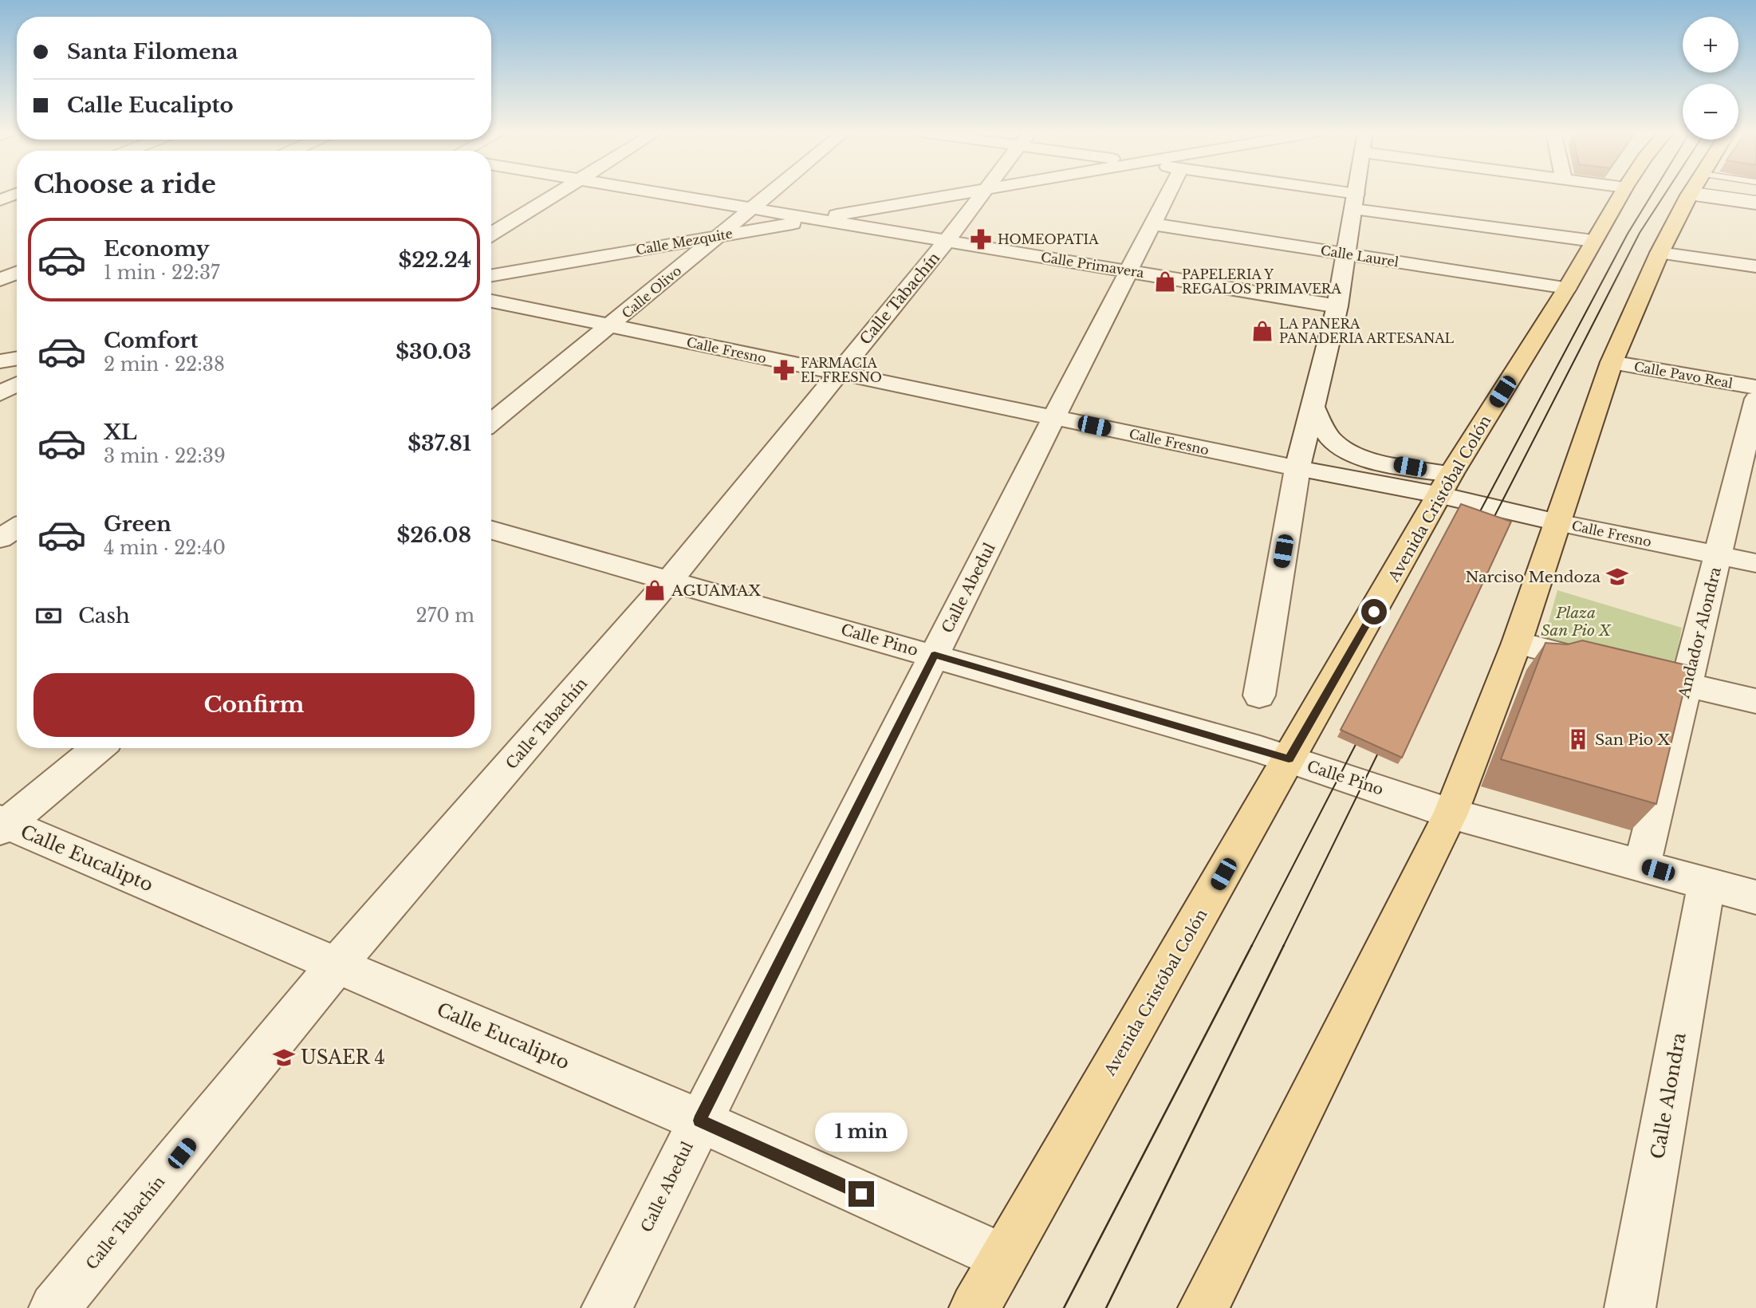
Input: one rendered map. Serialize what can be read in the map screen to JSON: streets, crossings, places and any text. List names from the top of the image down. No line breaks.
{"streets":{"main road":["Avenida Cristóbal Colón"],"street":["Calle Mezquite","Calle Laurel","Calle Primavera","Calle Olivo","Calle Tabachín","Calle Fresno","Calle Pavo Real","Calle Abedul","Andador Alondra","Calle Pino","Calle Eucalipto","Calle Alondra"]},"crossings":[["Calle Mezquite","Calle Primavera"],["Calle Mezquite","Calle Olivo"],["Calle Laurel","Avenida Cristóbal Colón"],["Calle Laurel","Calle Abedul"],["Calle Primavera","Calle Olivo"],["Calle Primavera","Calle Tabachín"],["Calle Primavera","Calle Abedul"],["Calle Olivo","Calle Fresno"],["Calle Tabachín","Calle Fresno"],["Calle Tabachín","Calle Pino"],["Calle Tabachín","Calle Eucalipto"],["Calle Fresno","Avenida Cristóbal Colón"],["Calle Fresno","Calle Abedul"],["Calle Fresno","Andador Alondra"],["Avenida Cristóbal Colón","Calle Pino"],["Avenida Cristóbal Colón","Calle Eucalipto"],["Calle Abedul","Calle Pino"],["Calle Abedul","Calle Eucalipto"],["Andador Alondra","Calle Pino"],["Calle Pino","Calle Alondra"]],"parks":["Plaza San Pio X"],"places":{"pharmacy":["HOMEOPATIA","FARMACIA EL FRESNO"],"shop":["PAPELERIA Y REGALOS PRIMAVERA","LA PANERA PANADERIA ARTESANAL","AGUAMAX"],"school or university":["Narciso Mendoza","USAER 4"],"building":["San Pio X"]},"page":{"map_buttons":["+","−"],"banner":["Santa Filomena","Calle Eucalipto"],"heading":"Choose a ride","list":[{"name":"Economy","note":"1 min · 22:37","value":"$22.24"},{"name":"Comfort","note":"2 min · 22:38","value":"$30.03"},{"name":"XL","note":"3 min · 22:39","value":"$37.81"},{"name":"Green","note":"4 min · 22:40","value":"$26.08"}],"pay":["Cash","270 m"],"buttons":"Confirm","bubble":"1 min"}}
